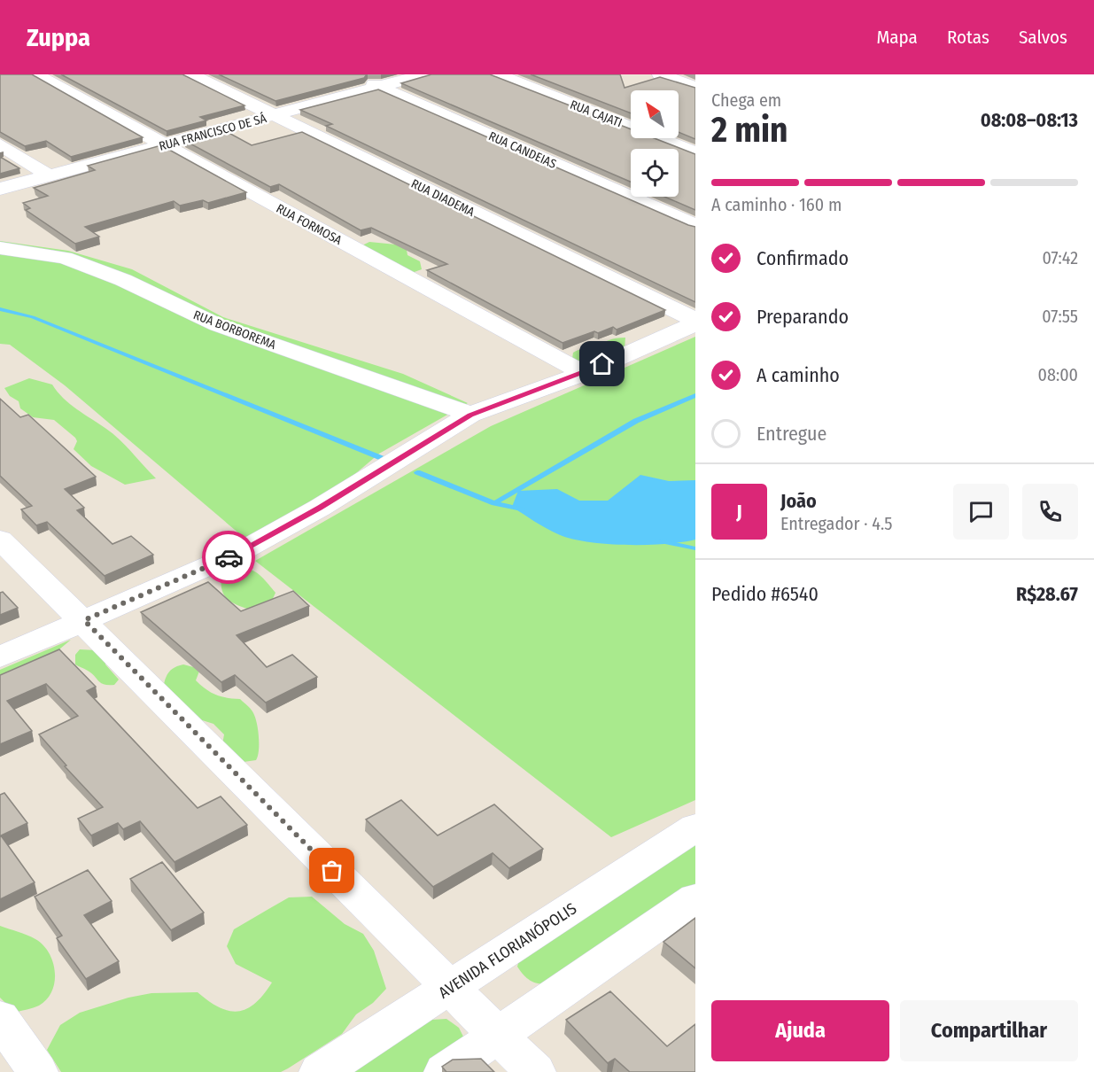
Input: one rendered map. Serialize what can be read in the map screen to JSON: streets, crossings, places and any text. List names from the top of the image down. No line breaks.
{"streets":{"street":["RUA CAJATI","RUA FRANCISCO DE SÁ","RUA CANDEIAS","RUA DIADEMA","RUA FORMOSA","RUA BORBOREMA","AVENIDA FLORIANÓPOLIS"]},"crossings":[["RUA FRANCISCO DE SÁ","RUA CANDEIAS"],["RUA FRANCISCO DE SÁ","RUA DIADEMA"],["RUA FRANCISCO DE SÁ","RUA FORMOSA"]],"north":"top left","page":{"header":"Zuppa","nav":["Mapa","Rotas","Salvos"],"heading":["2 min","Chega em","08:08–08:13"],"panel":["João","Entregador · 4.5","Pedido #6540","R$28.67"],"bar":"A caminho · 160 m","list":[["Confirmado","07:42"],["Preparando","07:55"],["A caminho","08:00"],"Entregue"],"round":"J","buttons":["Ajuda","Compartilhar"]}}
